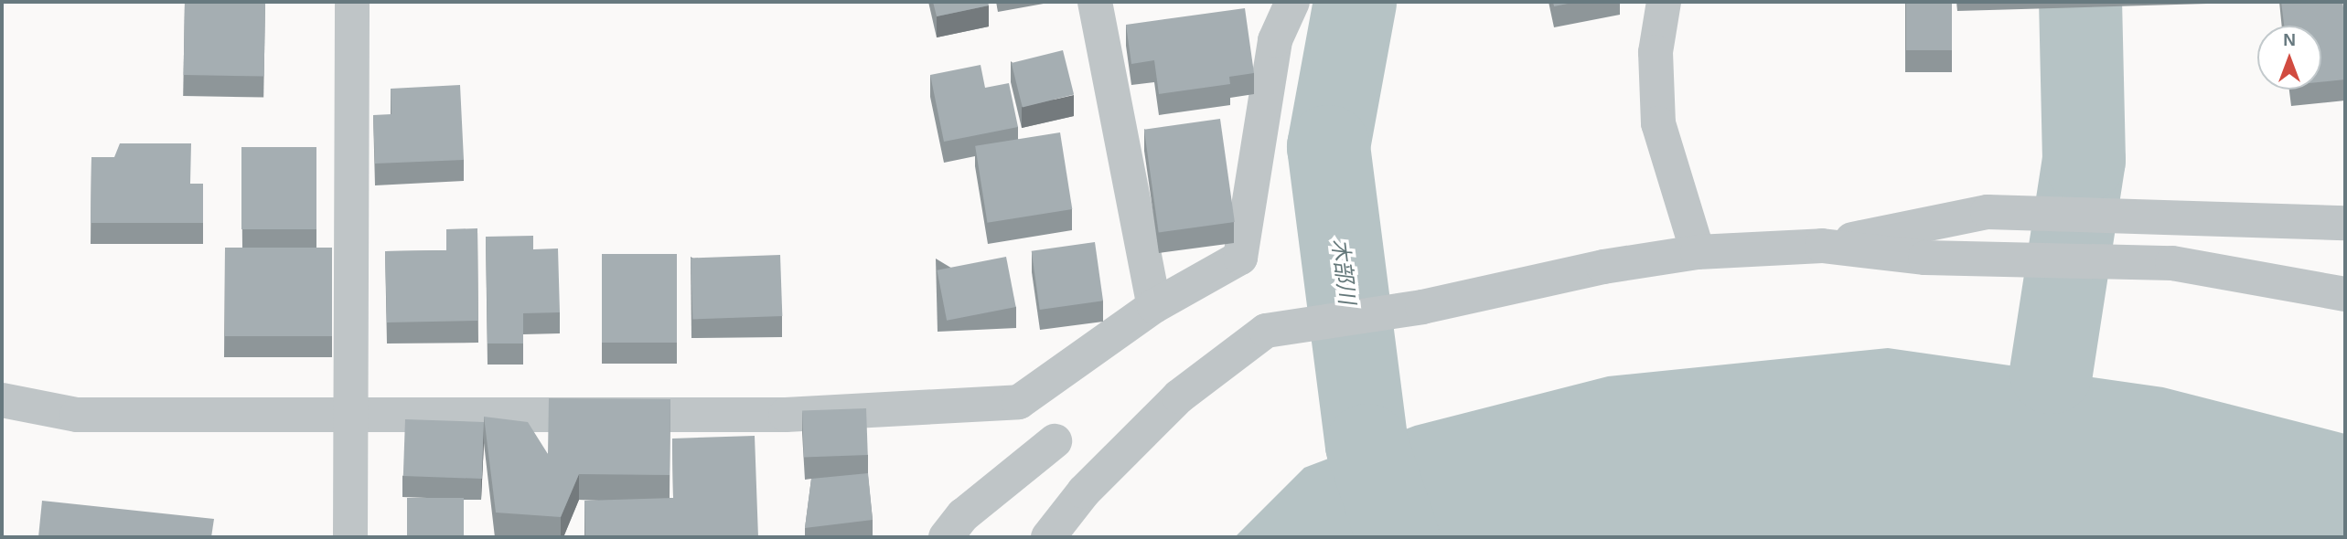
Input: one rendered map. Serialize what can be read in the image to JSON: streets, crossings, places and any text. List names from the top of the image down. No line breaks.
{"water":["木部川"],"north":"top"}
